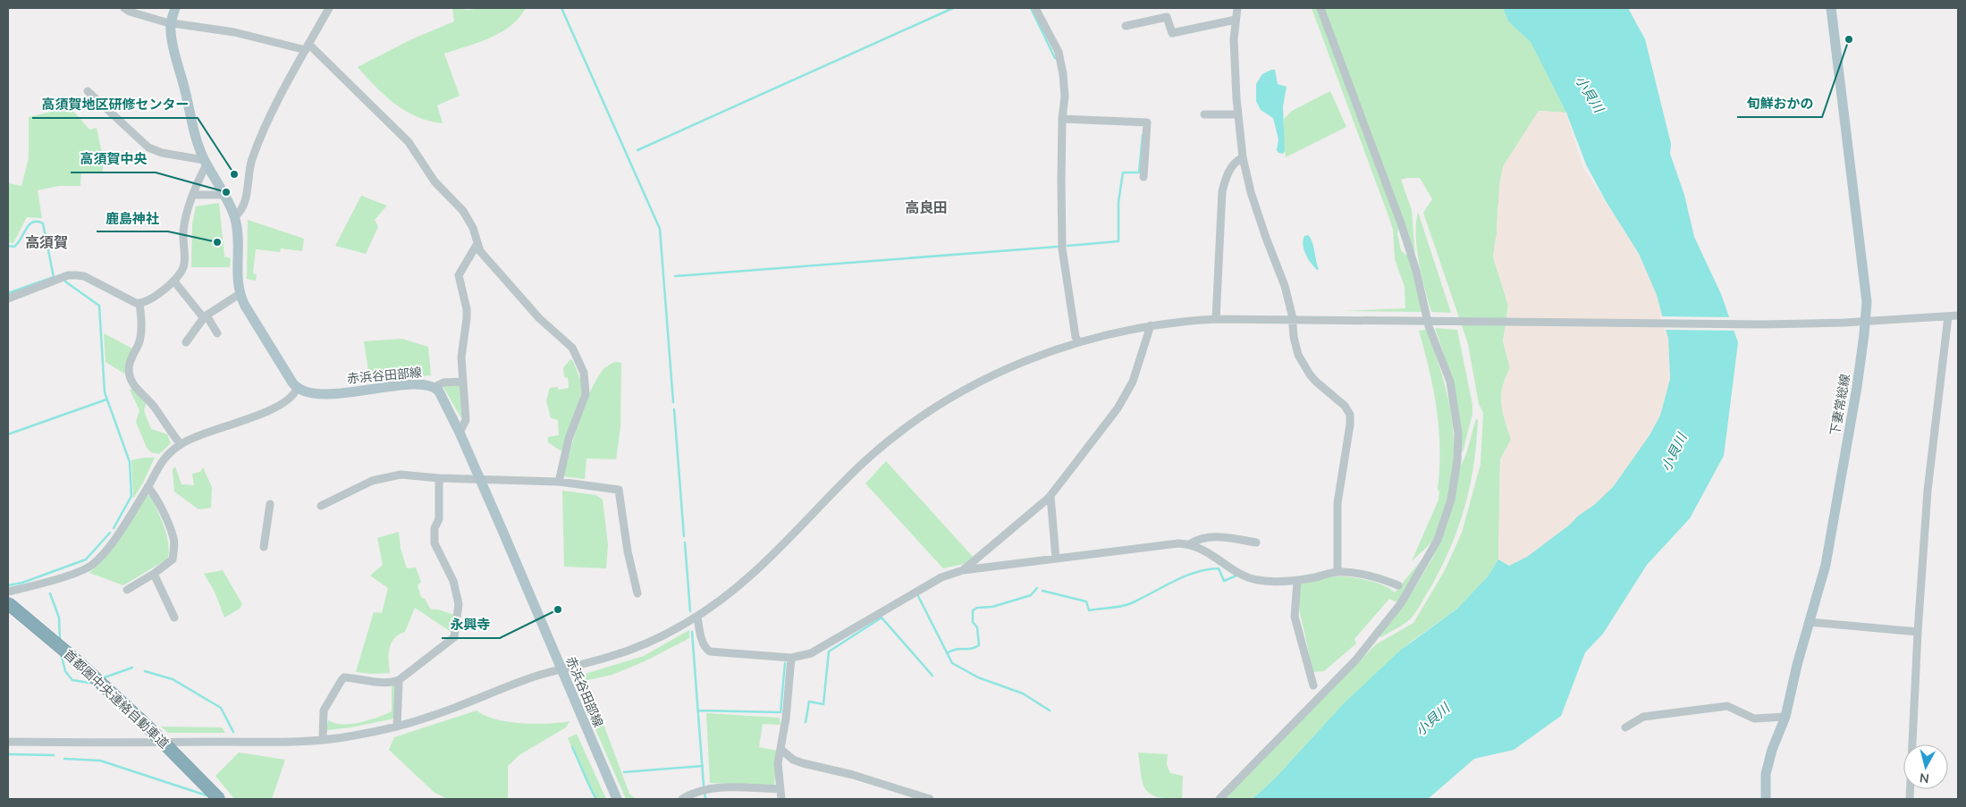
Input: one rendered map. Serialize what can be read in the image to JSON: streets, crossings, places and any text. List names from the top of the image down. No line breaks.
{"streets":{"highway":["首都圏中央連絡自動車道"],"main road":["赤浜谷田部線","下妻常総線"]},"districts":["高良田","高須賀"],"water":["小貝川"],"places":["旬鮮おかの","高須賀地区研修センター","高須賀中央","鹿島神社","永興寺"],"north":"bottom"}
